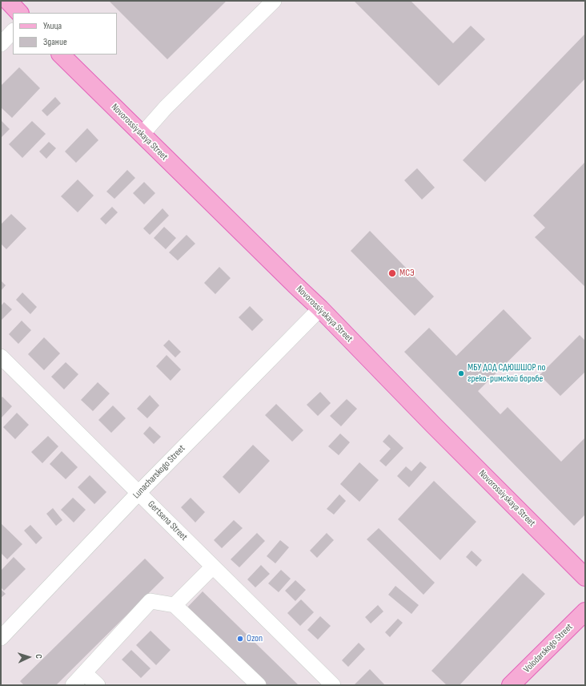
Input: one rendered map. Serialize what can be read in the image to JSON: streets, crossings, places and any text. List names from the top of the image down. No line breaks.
{"streets":{"main road":["Novorossiyskaya Street","Volodarskogo Street"],"street":["Lunacharskogo Street","Gertsena Street"]},"crossings":[["Novorossiyskaya Street","Lunacharskogo Street"],["Lunacharskogo Street","Gertsena Street"]],"places":["МСЭ","МБУ ДОД СДЮШШОР по греко-римской борьбе","Ozon"],"legend":["Улица","Здание"],"north":"right"}
